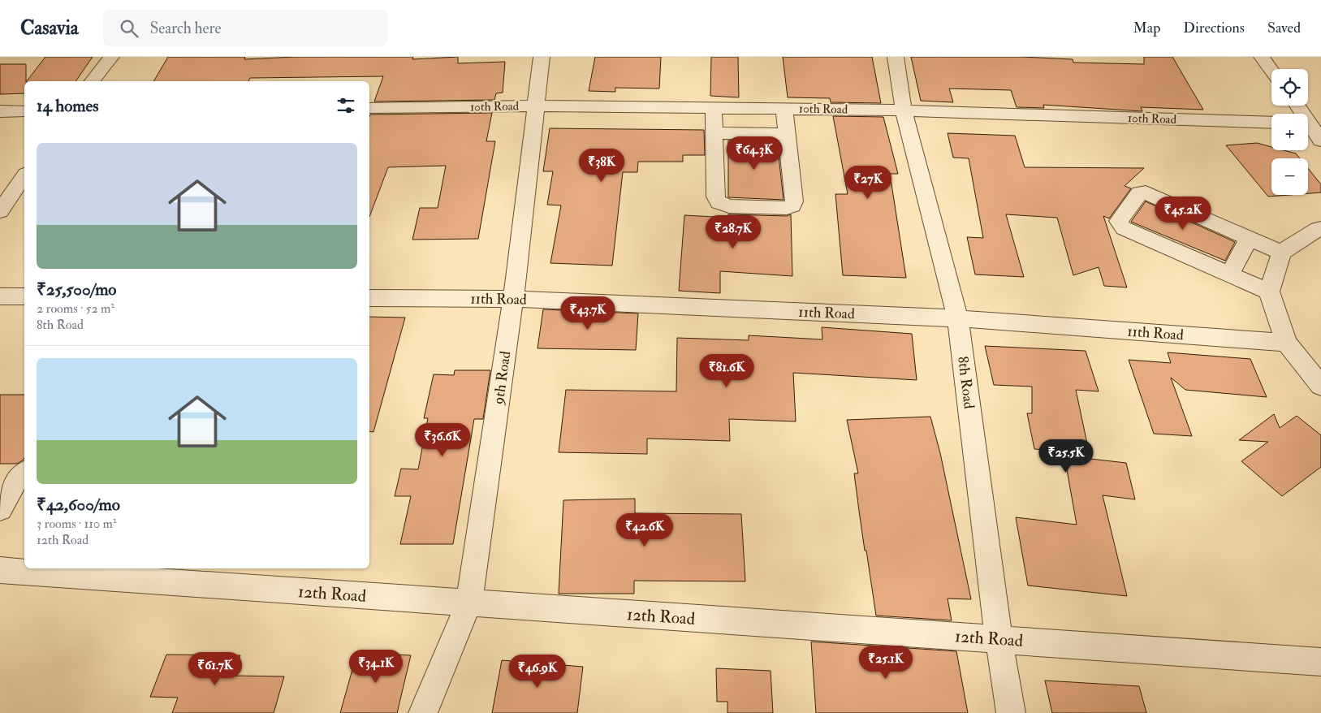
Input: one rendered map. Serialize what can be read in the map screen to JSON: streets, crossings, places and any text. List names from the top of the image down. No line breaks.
{"streets":{"street":["10th Road","11th Road","9th Road","8th Road","12th Road"]},"crossings":[["10th Road","9th Road"],["10th Road","8th Road"],["11th Road","9th Road"],["11th Road","8th Road"],["9th Road","12th Road"],["8th Road","12th Road"]],"page":{"header":"Casavia","search":"Search here","nav":["Map","Directions","Saved"],"map_buttons":["+","−"],"heading":"14 homes","list":[{"name":"₹25,500/mo","note":"2 rooms · 52 m² · 8th Road"},{"name":"₹42,600/mo","note":"3 rooms · 110 m² · 12th Road"}],"price":["₹64.3K","₹38K","₹27K","₹45.2K","₹28.7K","₹43.7K","₹81.6K","₹36.6K","₹25.5K","₹42.6K","₹25.1K","₹34.1K","₹61.7K","₹46.9K"]}}
